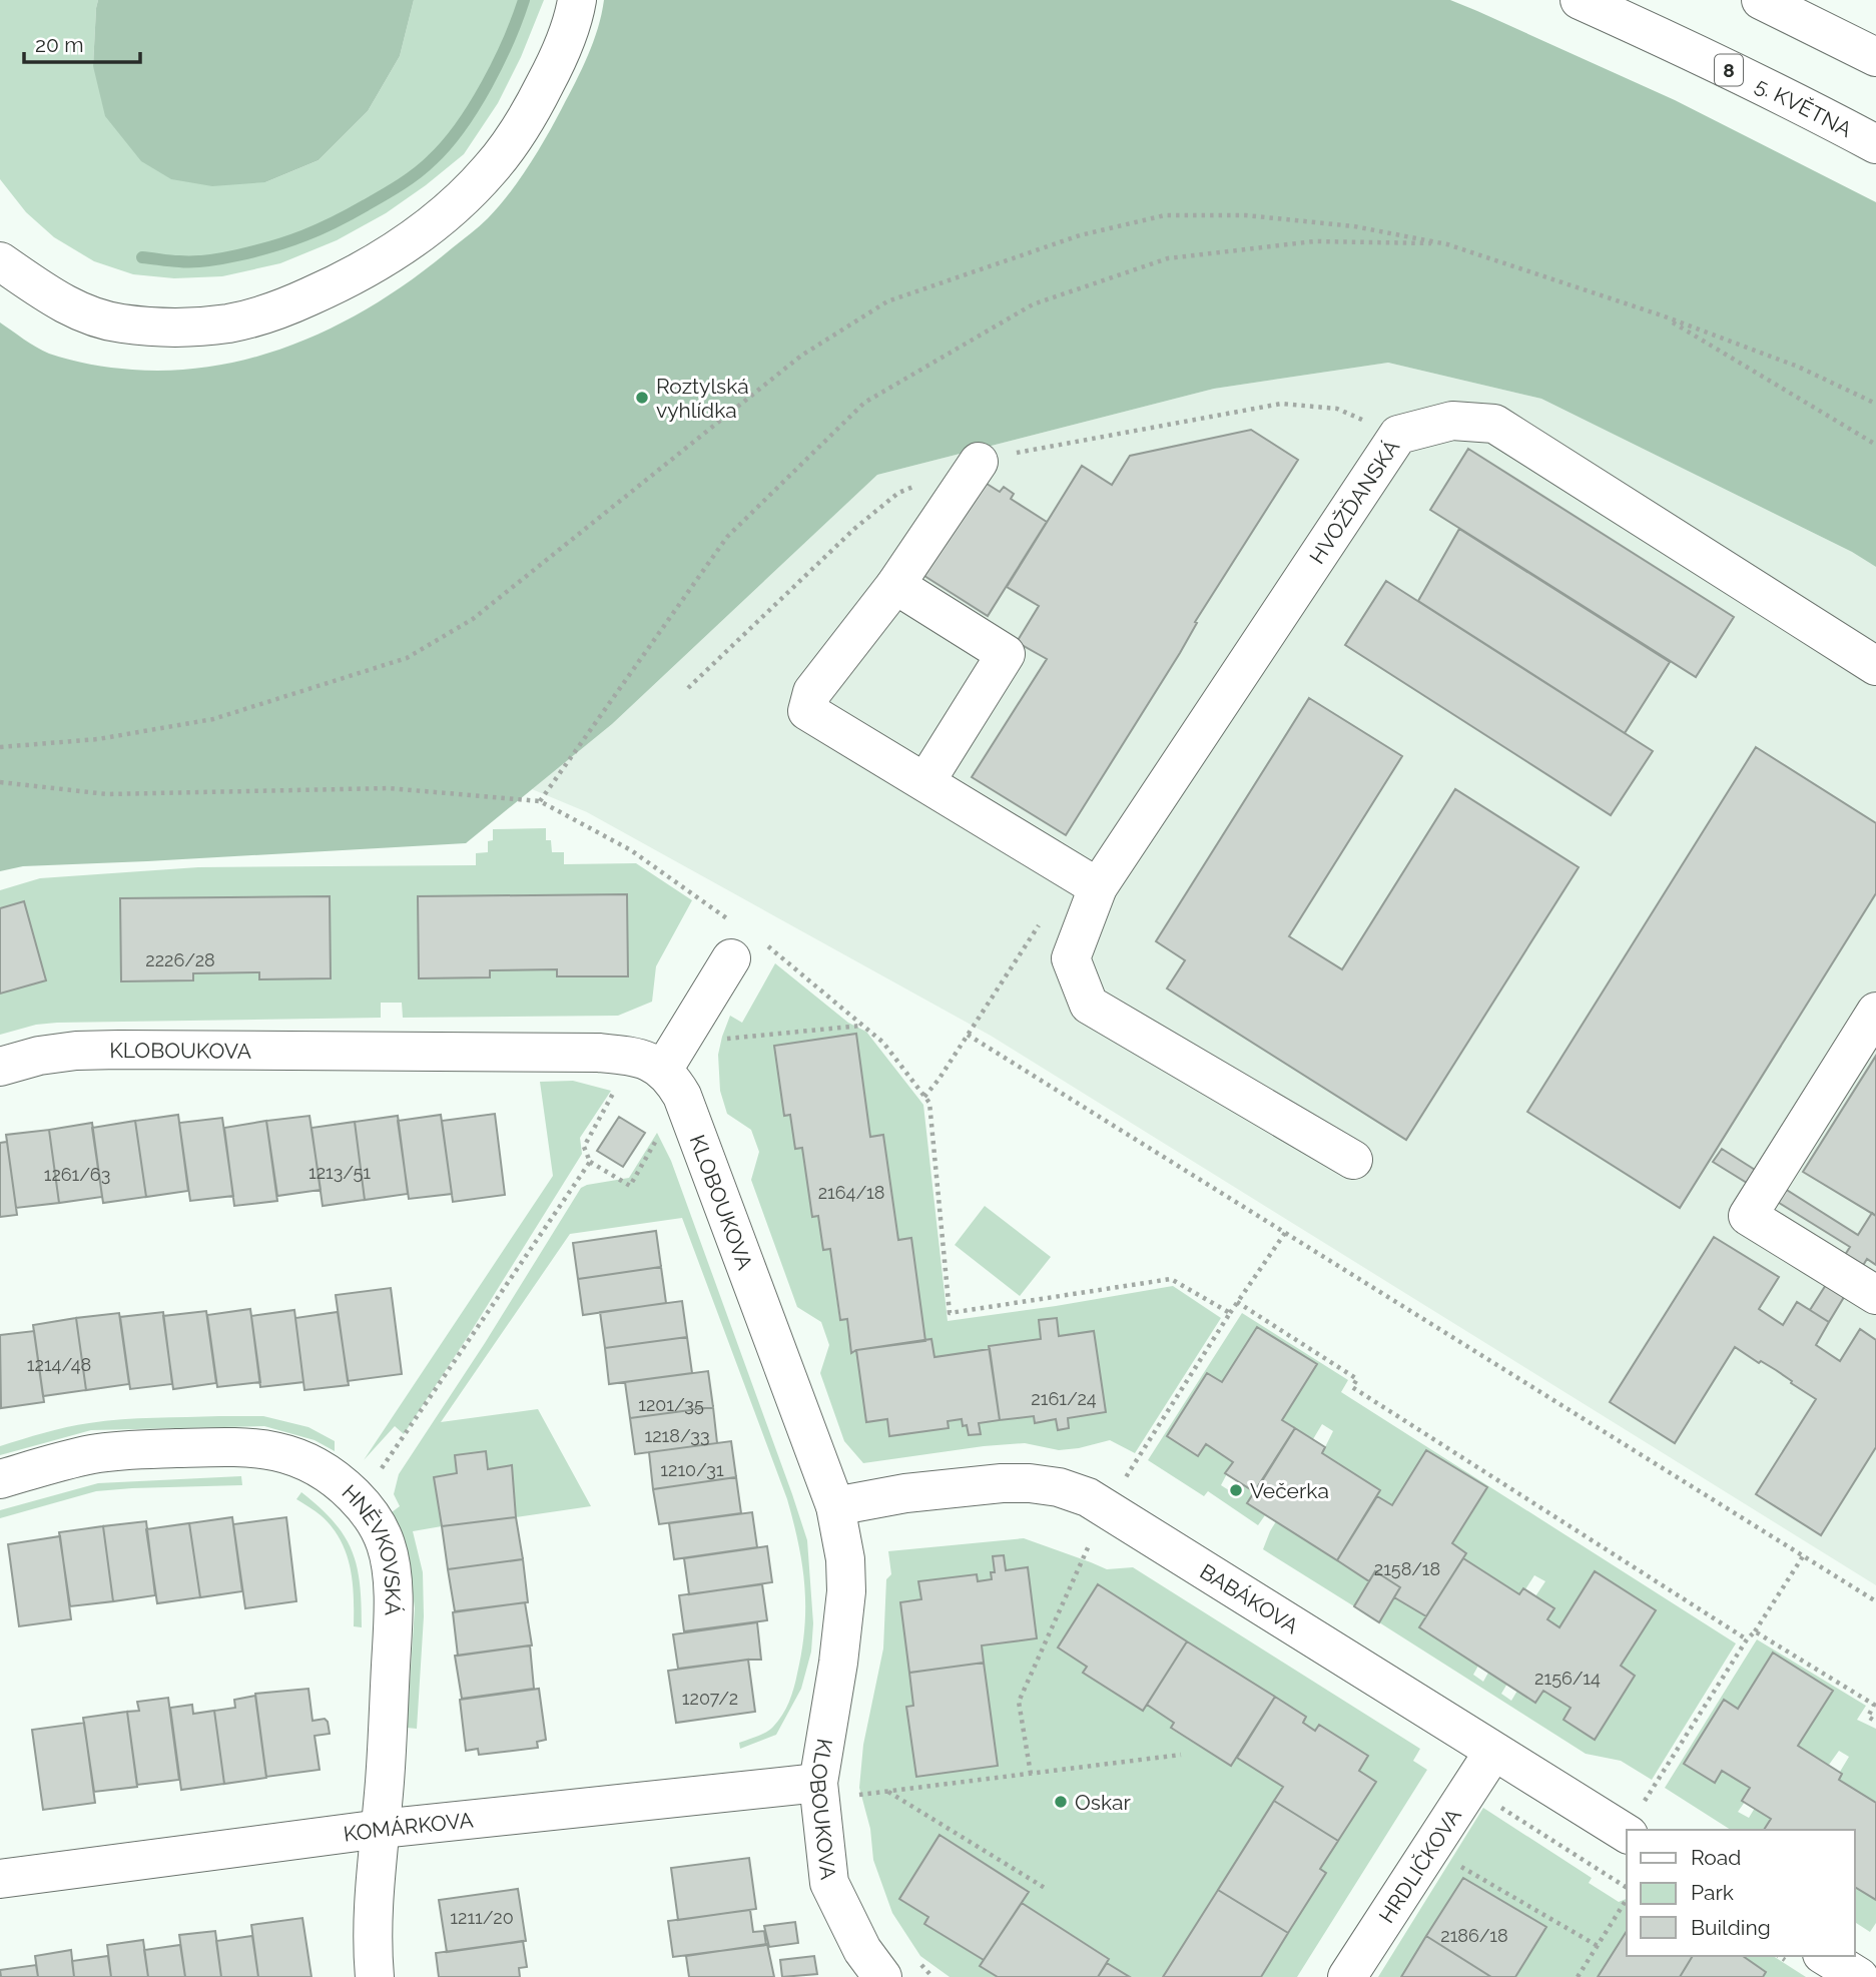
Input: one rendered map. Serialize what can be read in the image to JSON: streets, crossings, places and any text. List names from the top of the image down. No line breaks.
{"streets":{"main road":["8","5. KVĚTNA","HVOŽĎANSKÁ","KLOBOUKOVA","HNĚVKOVSKÁ","BABÁKOVA","KOMÁRKOVA","HRDLIČKOVA"]},"crossings":[["KLOBOUKOVA","BABÁKOVA"],["KLOBOUKOVA","KOMÁRKOVA"],["HNĚVKOVSKÁ","KOMÁRKOVA"],["BABÁKOVA","HRDLIČKOVA"]],"places":["Roztylská vyhlídka","Večerka","Oskar"],"house_numbers":["2226/28","1213/51","1261/63","2164/18","1214/48","2161/24","1201/35","1218/33","1210/31","2158/18","2156/14","1207/2","1211/20","2186/18"],"legend":["Road","Park","Building"],"scale_bar":"20 m"}
